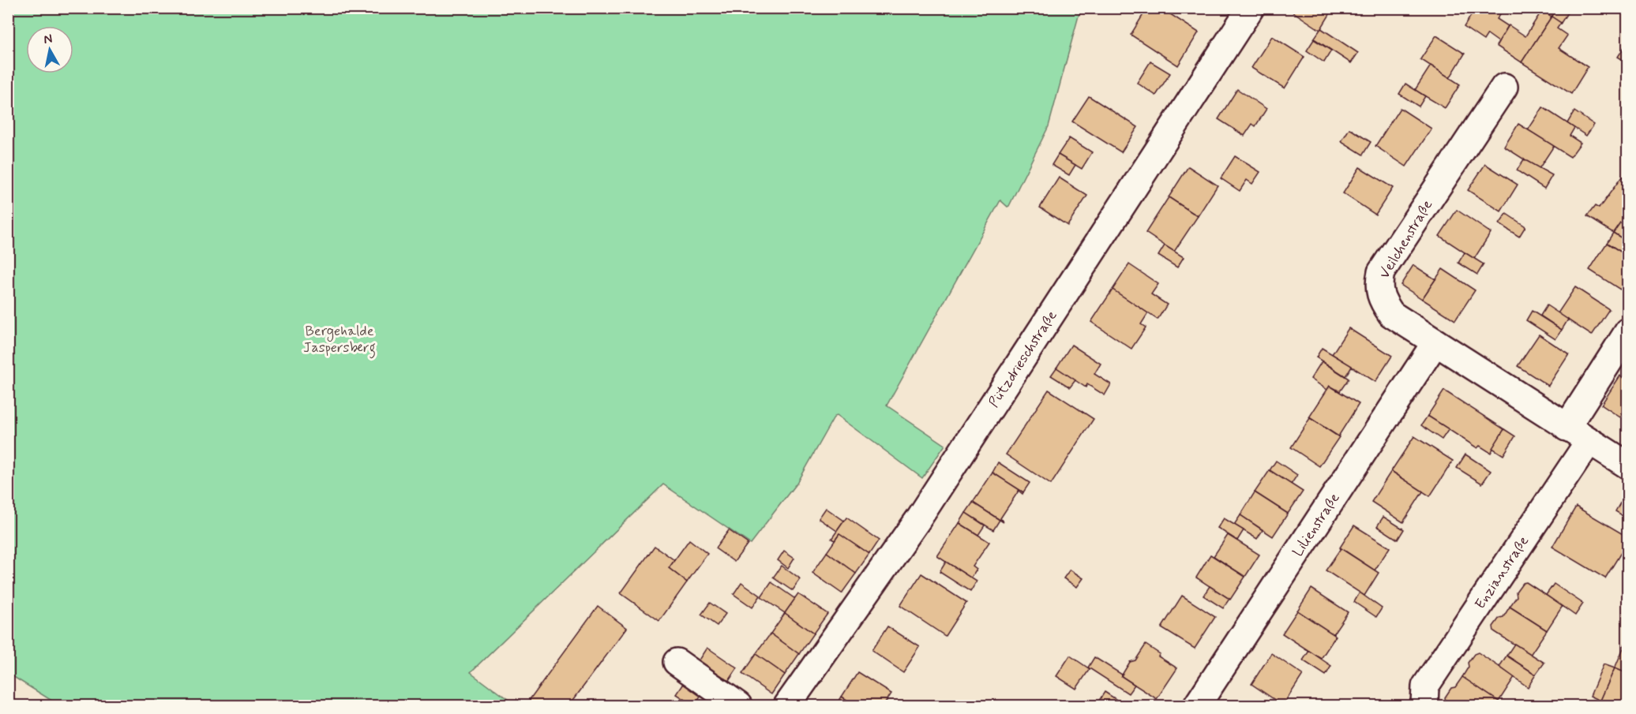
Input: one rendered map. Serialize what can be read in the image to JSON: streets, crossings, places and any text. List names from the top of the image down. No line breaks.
{"streets":{"street":["Veilchenstraße","Pützdrieschstraße","Lilienstraße","Enzianstraße"]},"crossings":[["Veilchenstraße","Lilienstraße"]],"parks":["Bergehalde Jaspersberg"],"north":"top"}
